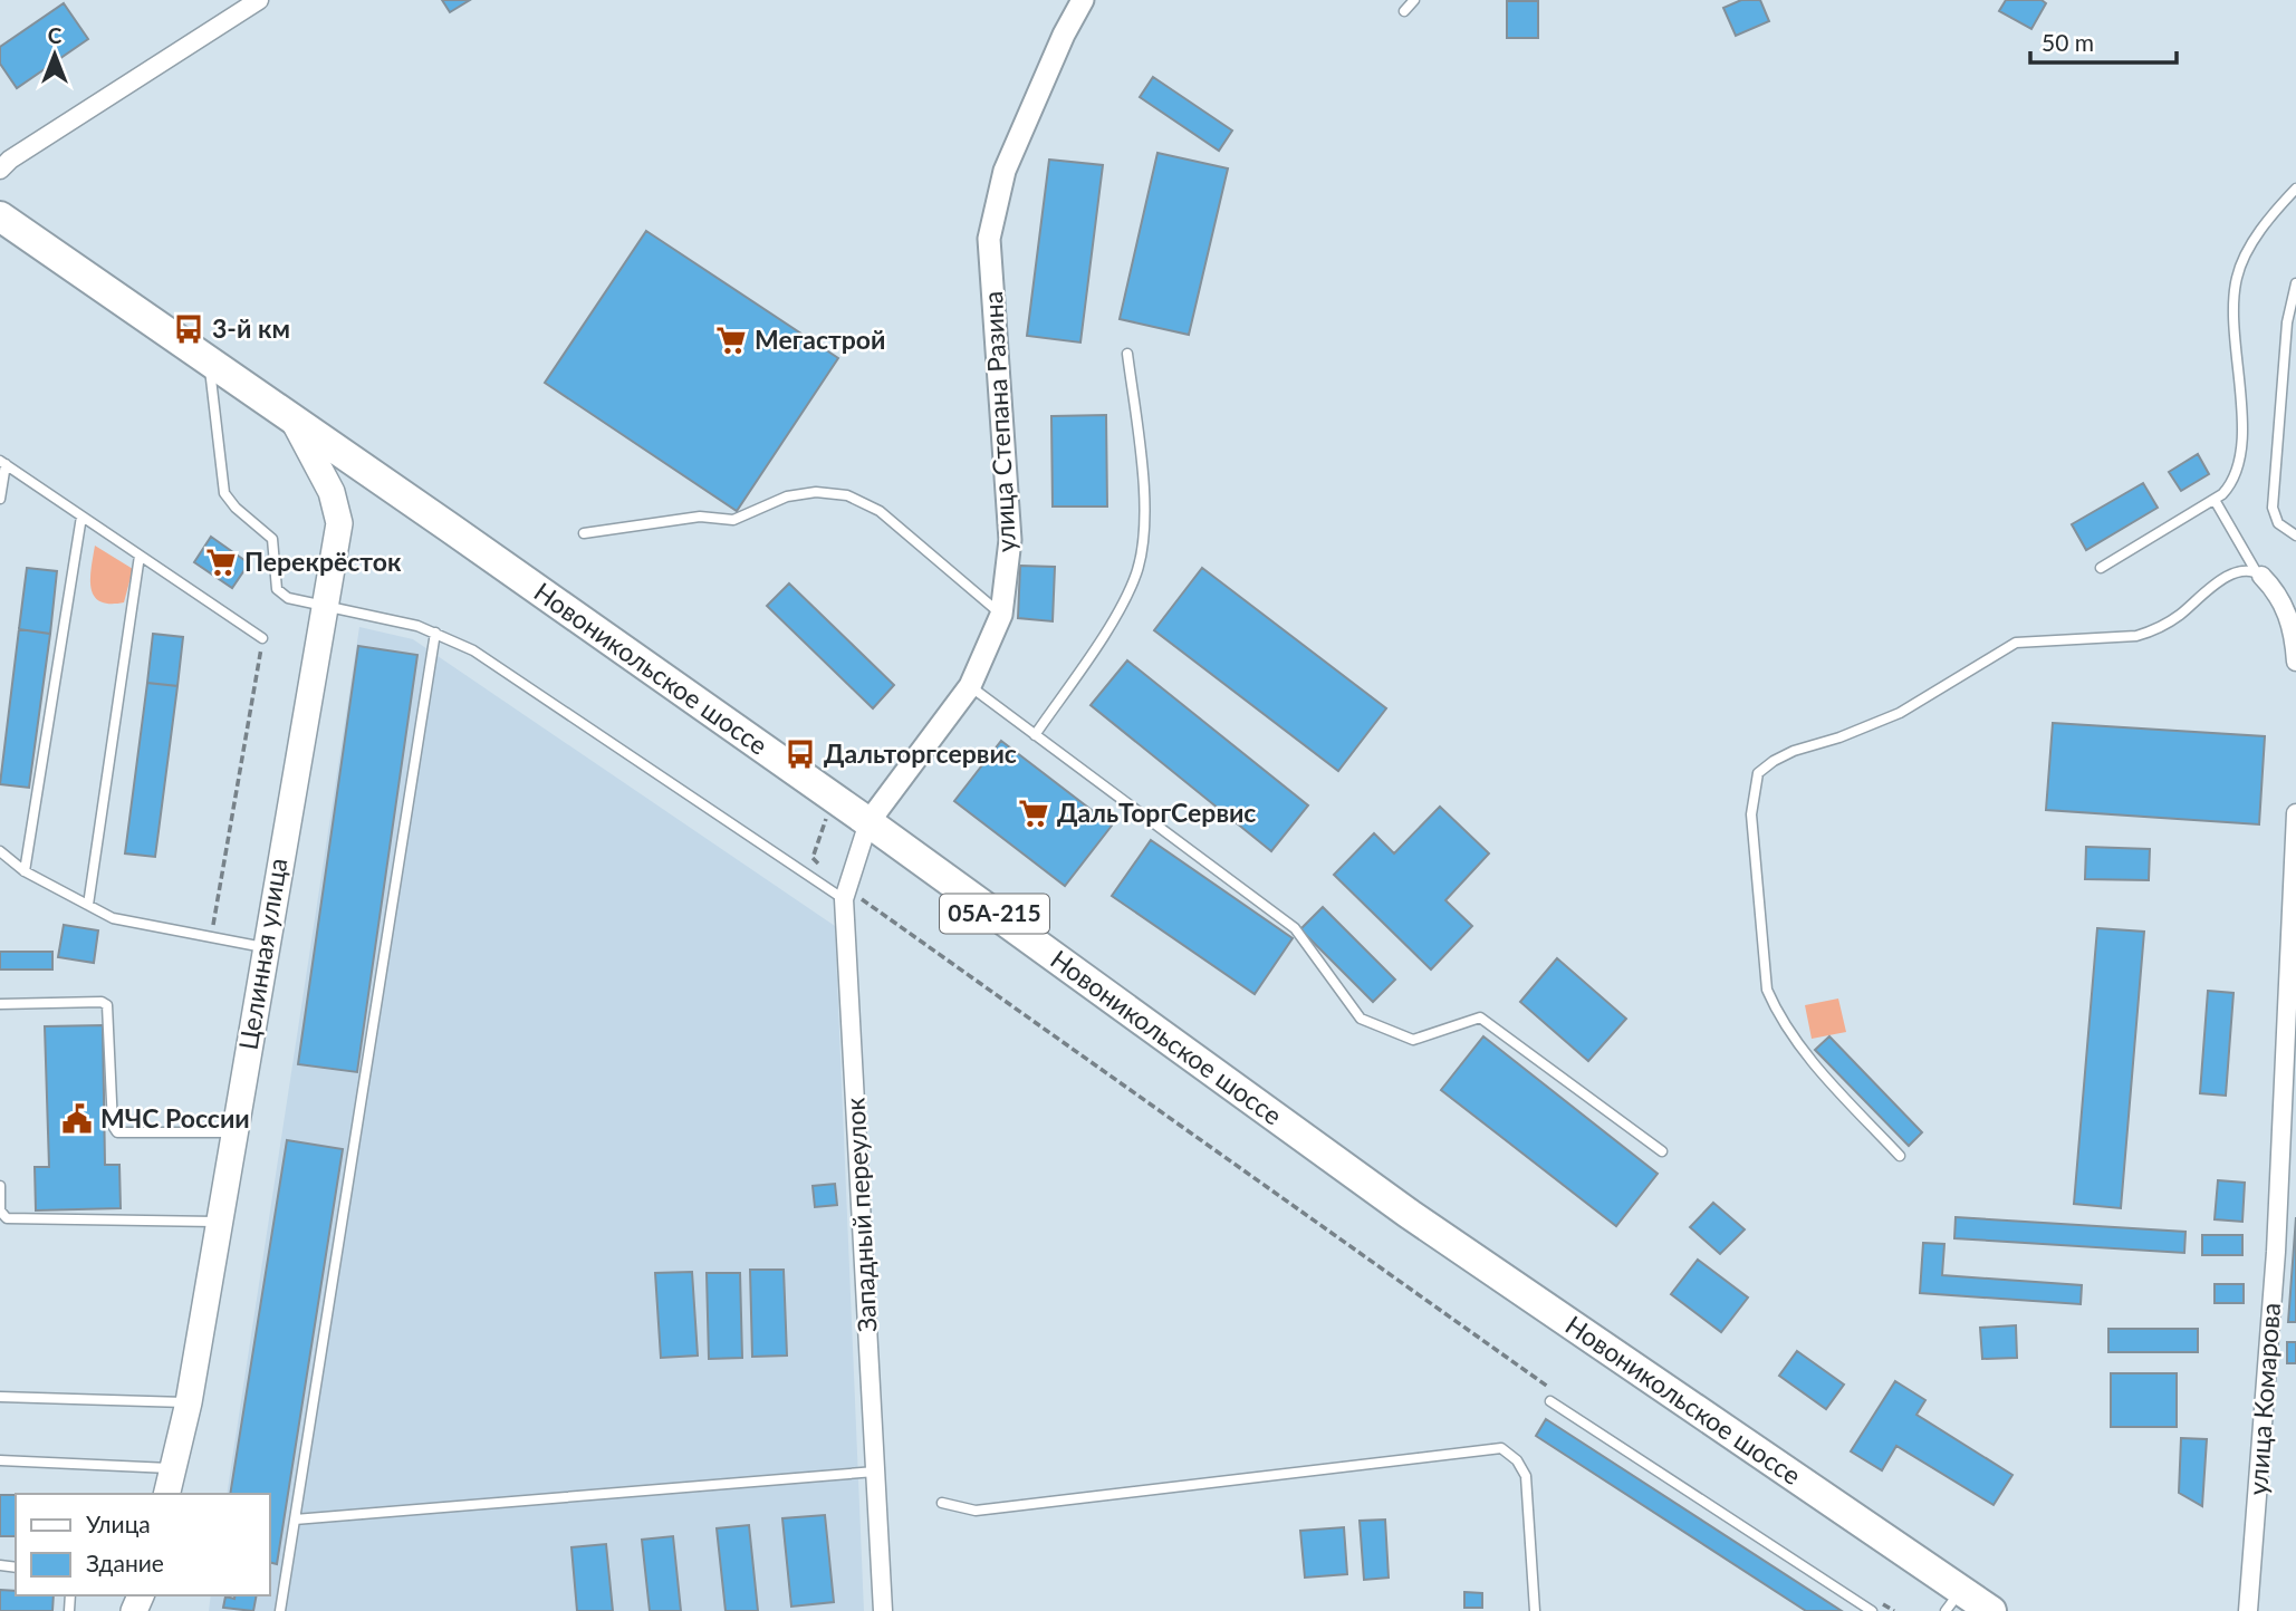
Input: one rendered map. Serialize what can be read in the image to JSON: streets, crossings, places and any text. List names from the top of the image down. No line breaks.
{"streets":{"highway":["Новоникольское шоссе","05А-215"],"main road":["Целинная улица"],"street":["улица Степана Разина","Западный переулок","улица Комарова"]},"crossings":[["улица Степана Разина","Новоникольское шоссе"],["улица Степана Разина","Западный переулок"],["Новоникольское шоссе","Целинная улица"],["Новоникольское шоссе","Западный переулок"]],"places":{"bus stop":["3-й км","Дальторгсервис"],"supermarket":["Мегастрой","Перекрёсток","ДальТоргСервис"],"public building":["МЧС России"]},"legend":["Улица","Здание"],"scale_bar":"50 m","north":"top"}
